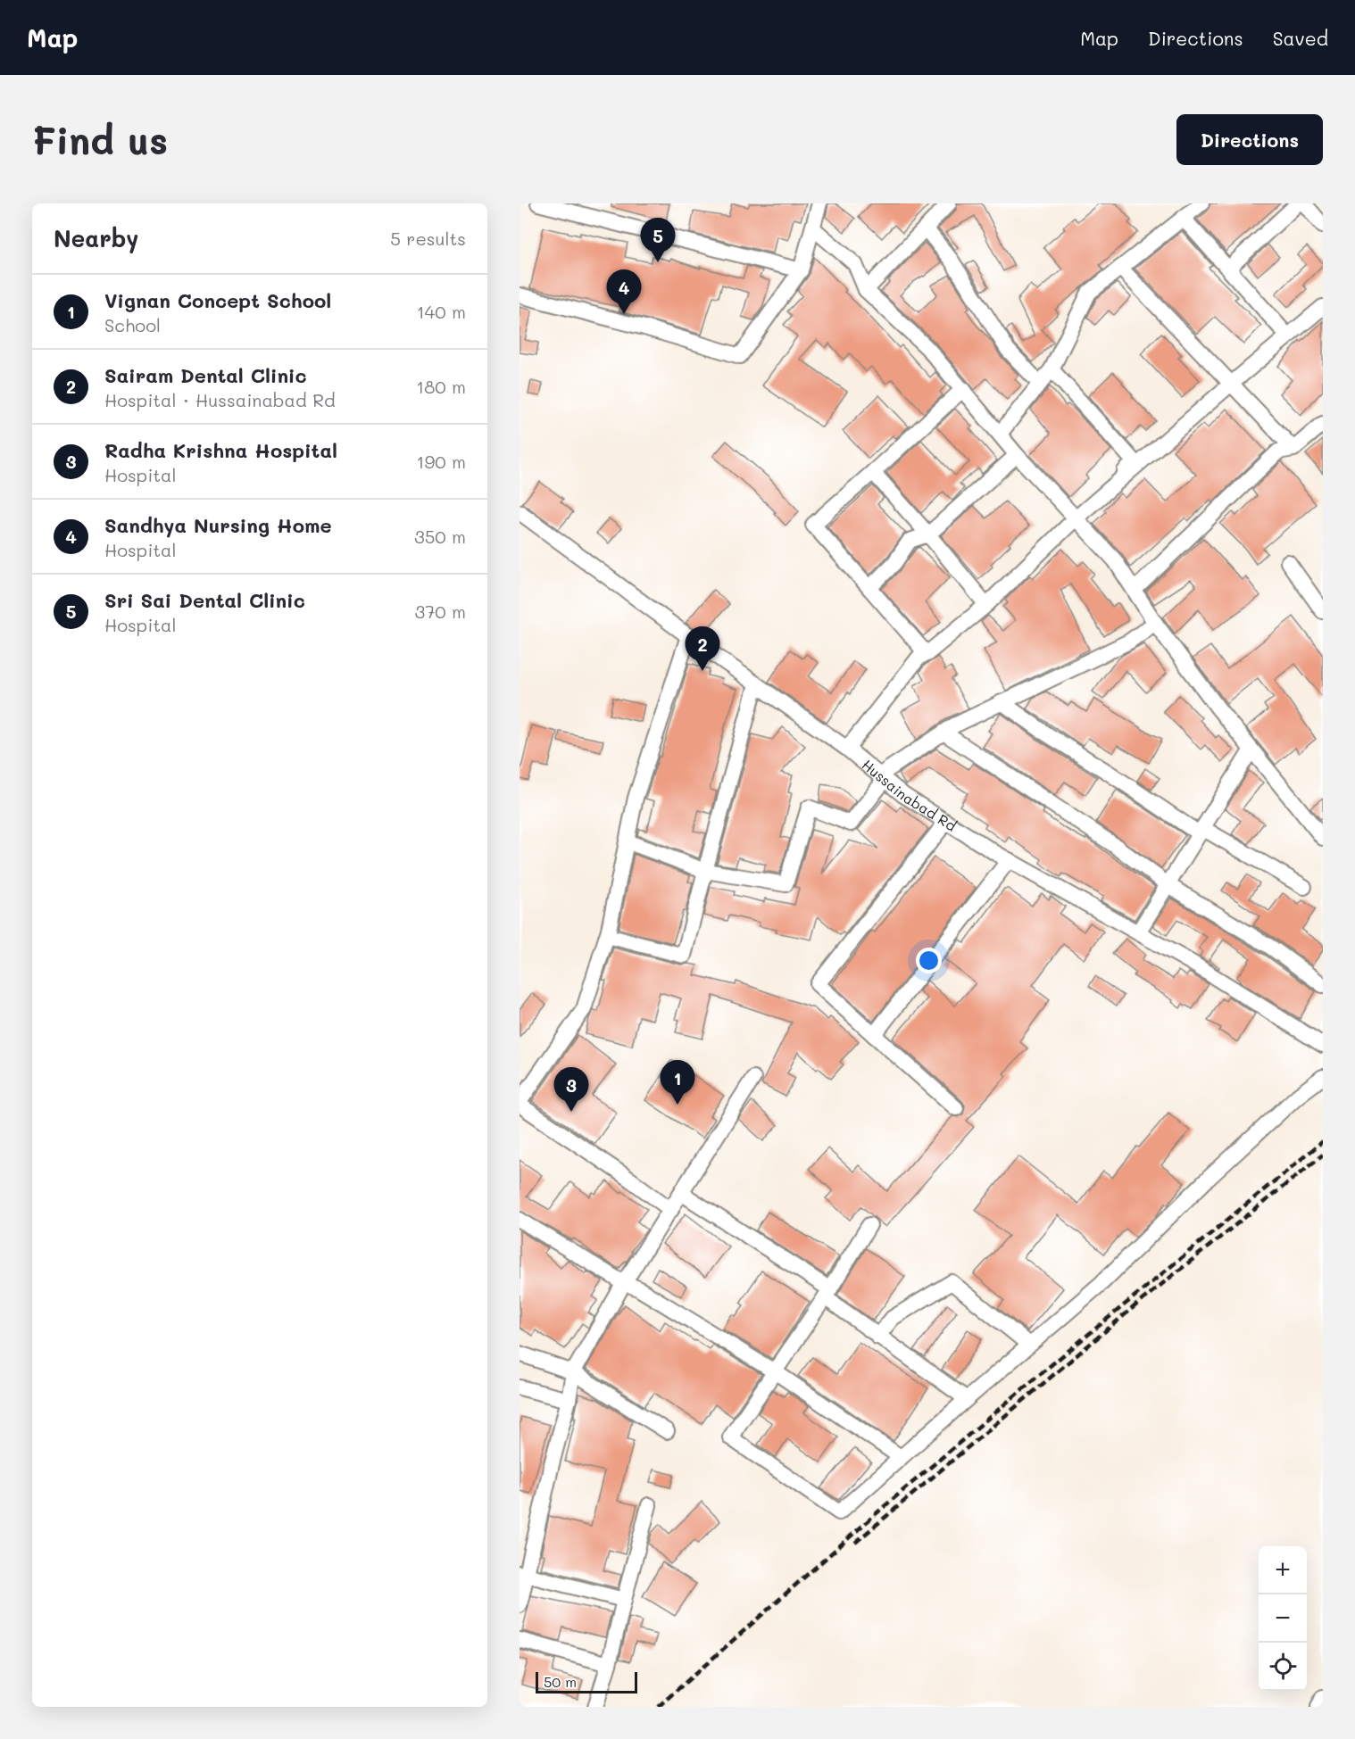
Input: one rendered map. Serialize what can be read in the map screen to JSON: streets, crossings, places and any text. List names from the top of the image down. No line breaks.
{"streets":{"street":["Hussainabad Rd"]},"scale_bar":"50 m","page":{"header":"Map","nav":["Map","Directions","Saved"],"buttons":"Directions","title":"Find us","heading":["Nearby","5 results"],"pins":["5","4","2","1","3"],"list":[{"mark":"1","name":"Vignan Concept School","note":"School","value":"140 m"},{"mark":"2","name":"Sairam Dental Clinic","note":"Hospital · Hussainabad Rd","value":"180 m"},{"mark":"3","name":"Radha Krishna Hospital","note":"Hospital","value":"190 m"},{"mark":"4","name":"Sandhya Nursing Home","note":"Hospital","value":"350 m"},{"mark":"5","name":"Sri Sai Dental Clinic","note":"Hospital","value":"370 m"}],"map_buttons":["+","−"],"scale":"50 m"}}
